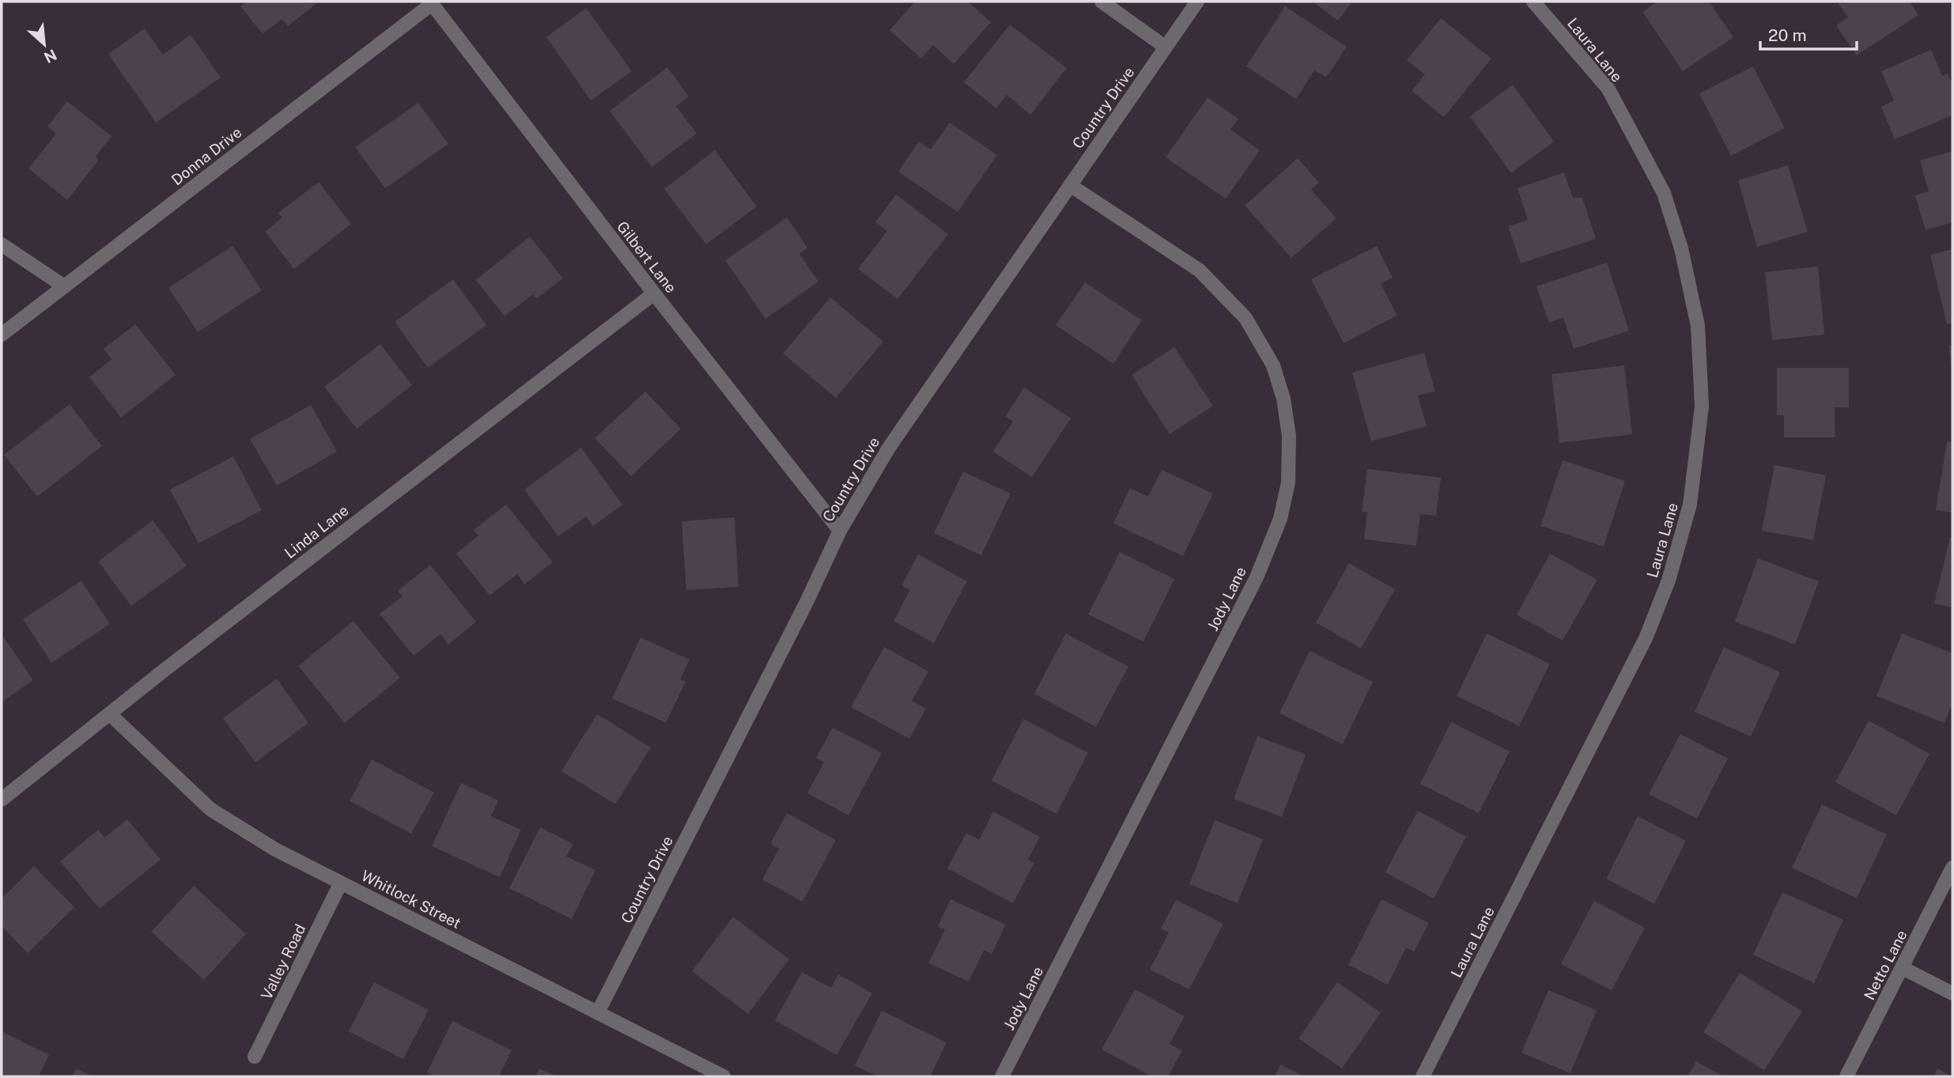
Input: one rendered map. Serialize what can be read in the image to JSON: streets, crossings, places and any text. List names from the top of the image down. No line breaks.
{"streets":{"street":["Laura Lane","Country Drive","Donna Drive","Gilbert Lane","Linda Lane","Jody Lane","Whitlock Street","Valley Road","Netto Lane"]},"crossings":[["Country Drive","Gilbert Lane"],["Country Drive","Jody Lane"],["Country Drive","Whitlock Street"],["Donna Drive","Gilbert Lane"],["Gilbert Lane","Linda Lane"],["Linda Lane","Whitlock Street"],["Whitlock Street","Valley Road"]],"scale_bar":"20 m","north":"bottom right"}
